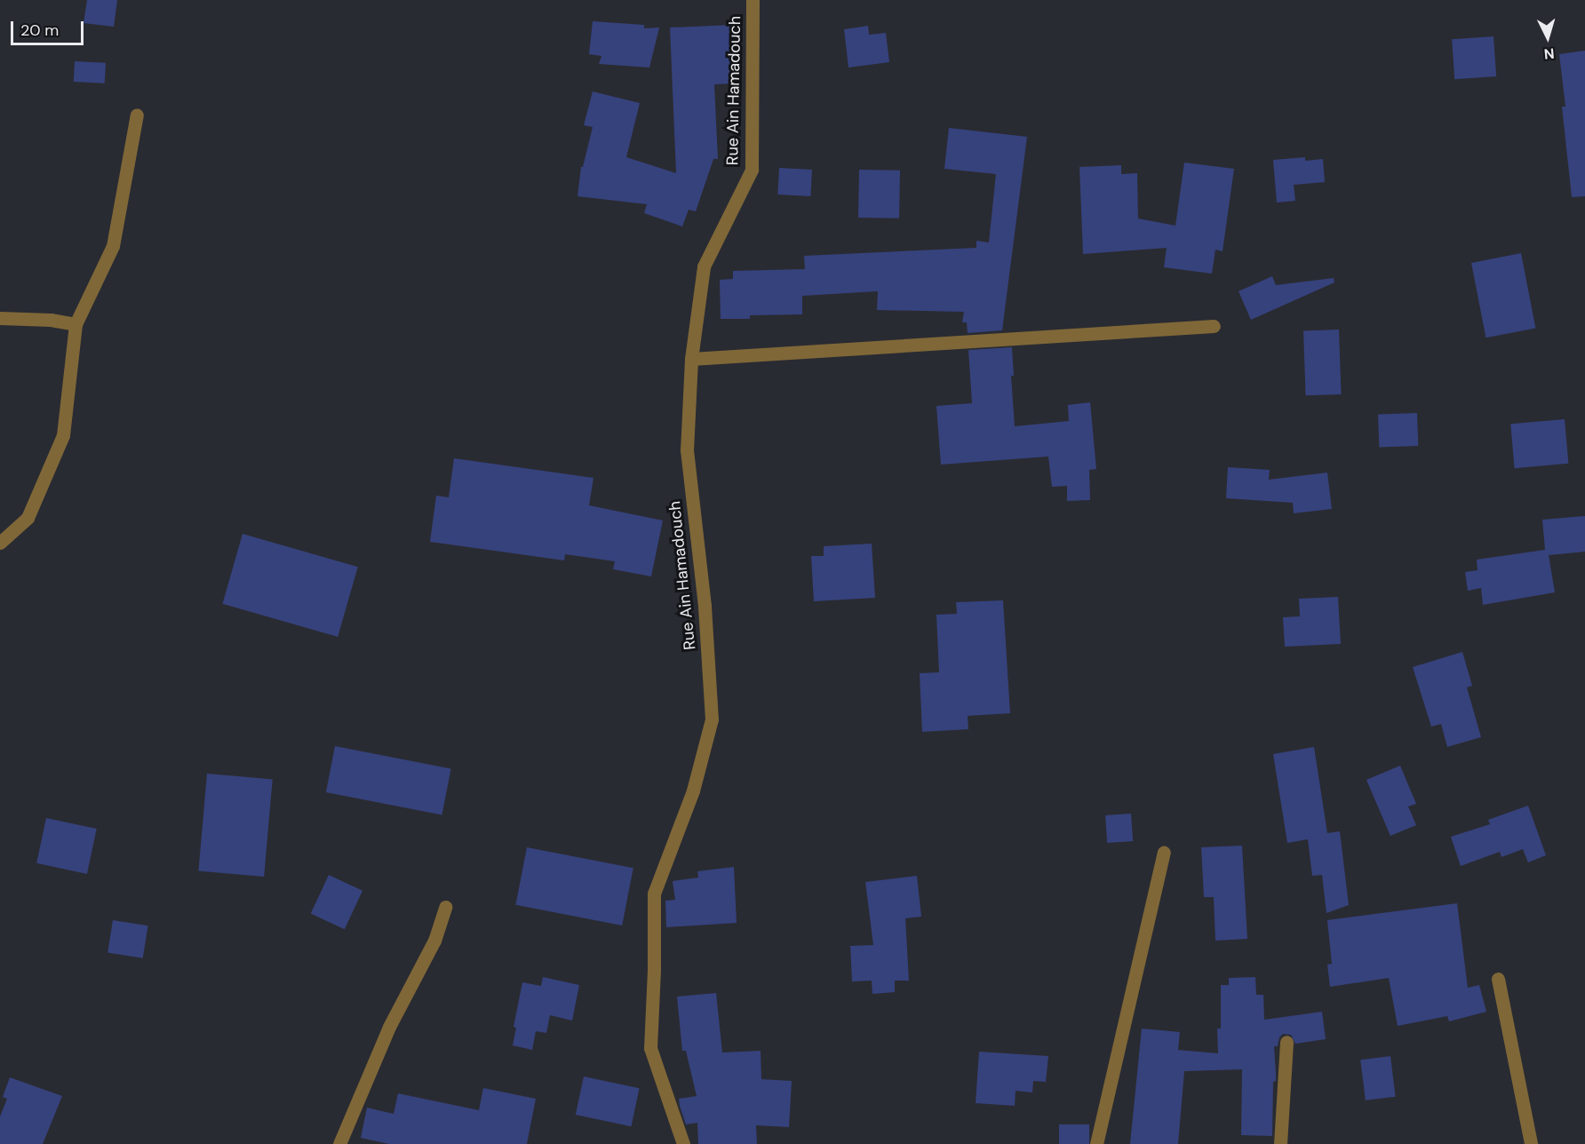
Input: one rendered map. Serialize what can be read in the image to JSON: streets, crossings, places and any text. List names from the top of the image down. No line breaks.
{"streets":{"street":["Rue Ain Hamadouch"]},"scale_bar":"20 m","north":"bottom"}
